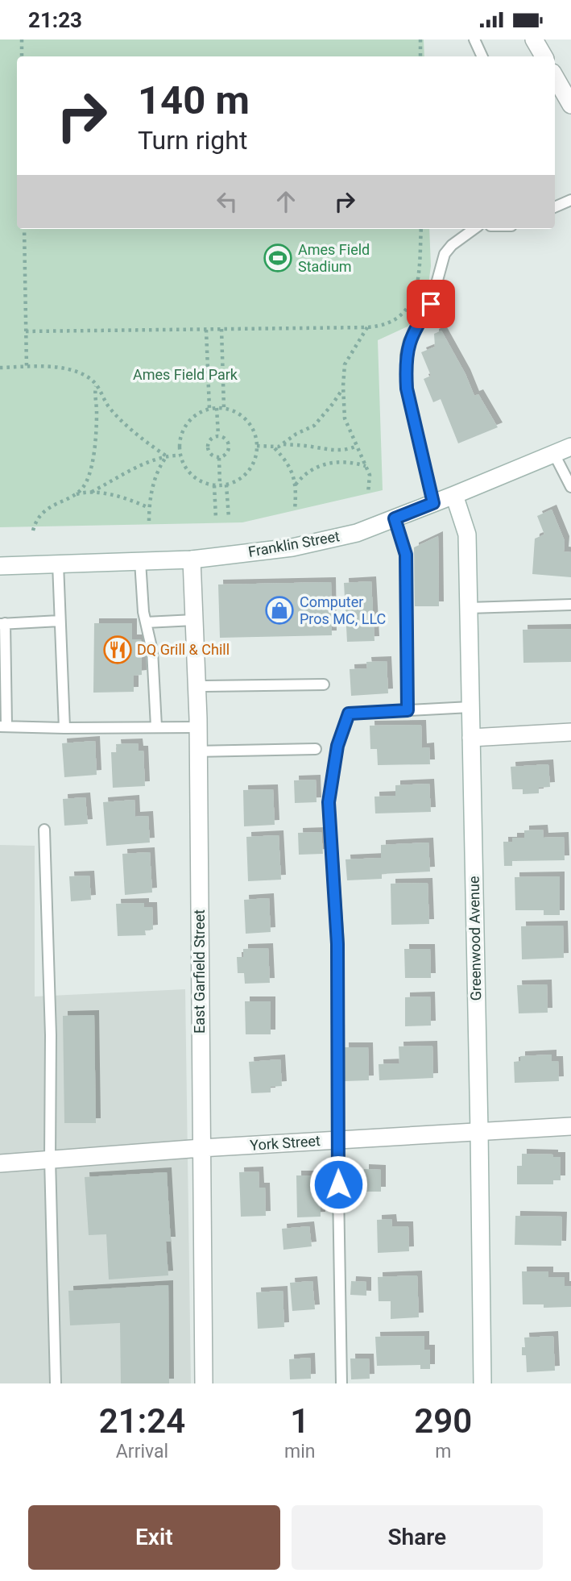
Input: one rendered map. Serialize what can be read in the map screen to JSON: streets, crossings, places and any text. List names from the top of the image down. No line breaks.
{"streets":{"street":["Franklin Street","Greenwood Avenue","East Garfield Street","York Street"]},"crossings":[["Franklin Street","Greenwood Avenue"],["Franklin Street","East Garfield Street"],["Greenwood Avenue","York Street"],["East Garfield Street","York Street"]],"parks":["Ames Field Park"],"places":{"sports":["Ames Field Stadium"],"shop":["Computer Pros MC, LLC"],"restaurant":["DQ Grill & Chill"]},"page":{"status":"21:23","turn":["140 m","Turn right"],"eta":["21:24","Arrival","1","min","290","m"],"buttons":["Exit","Share"]}}
